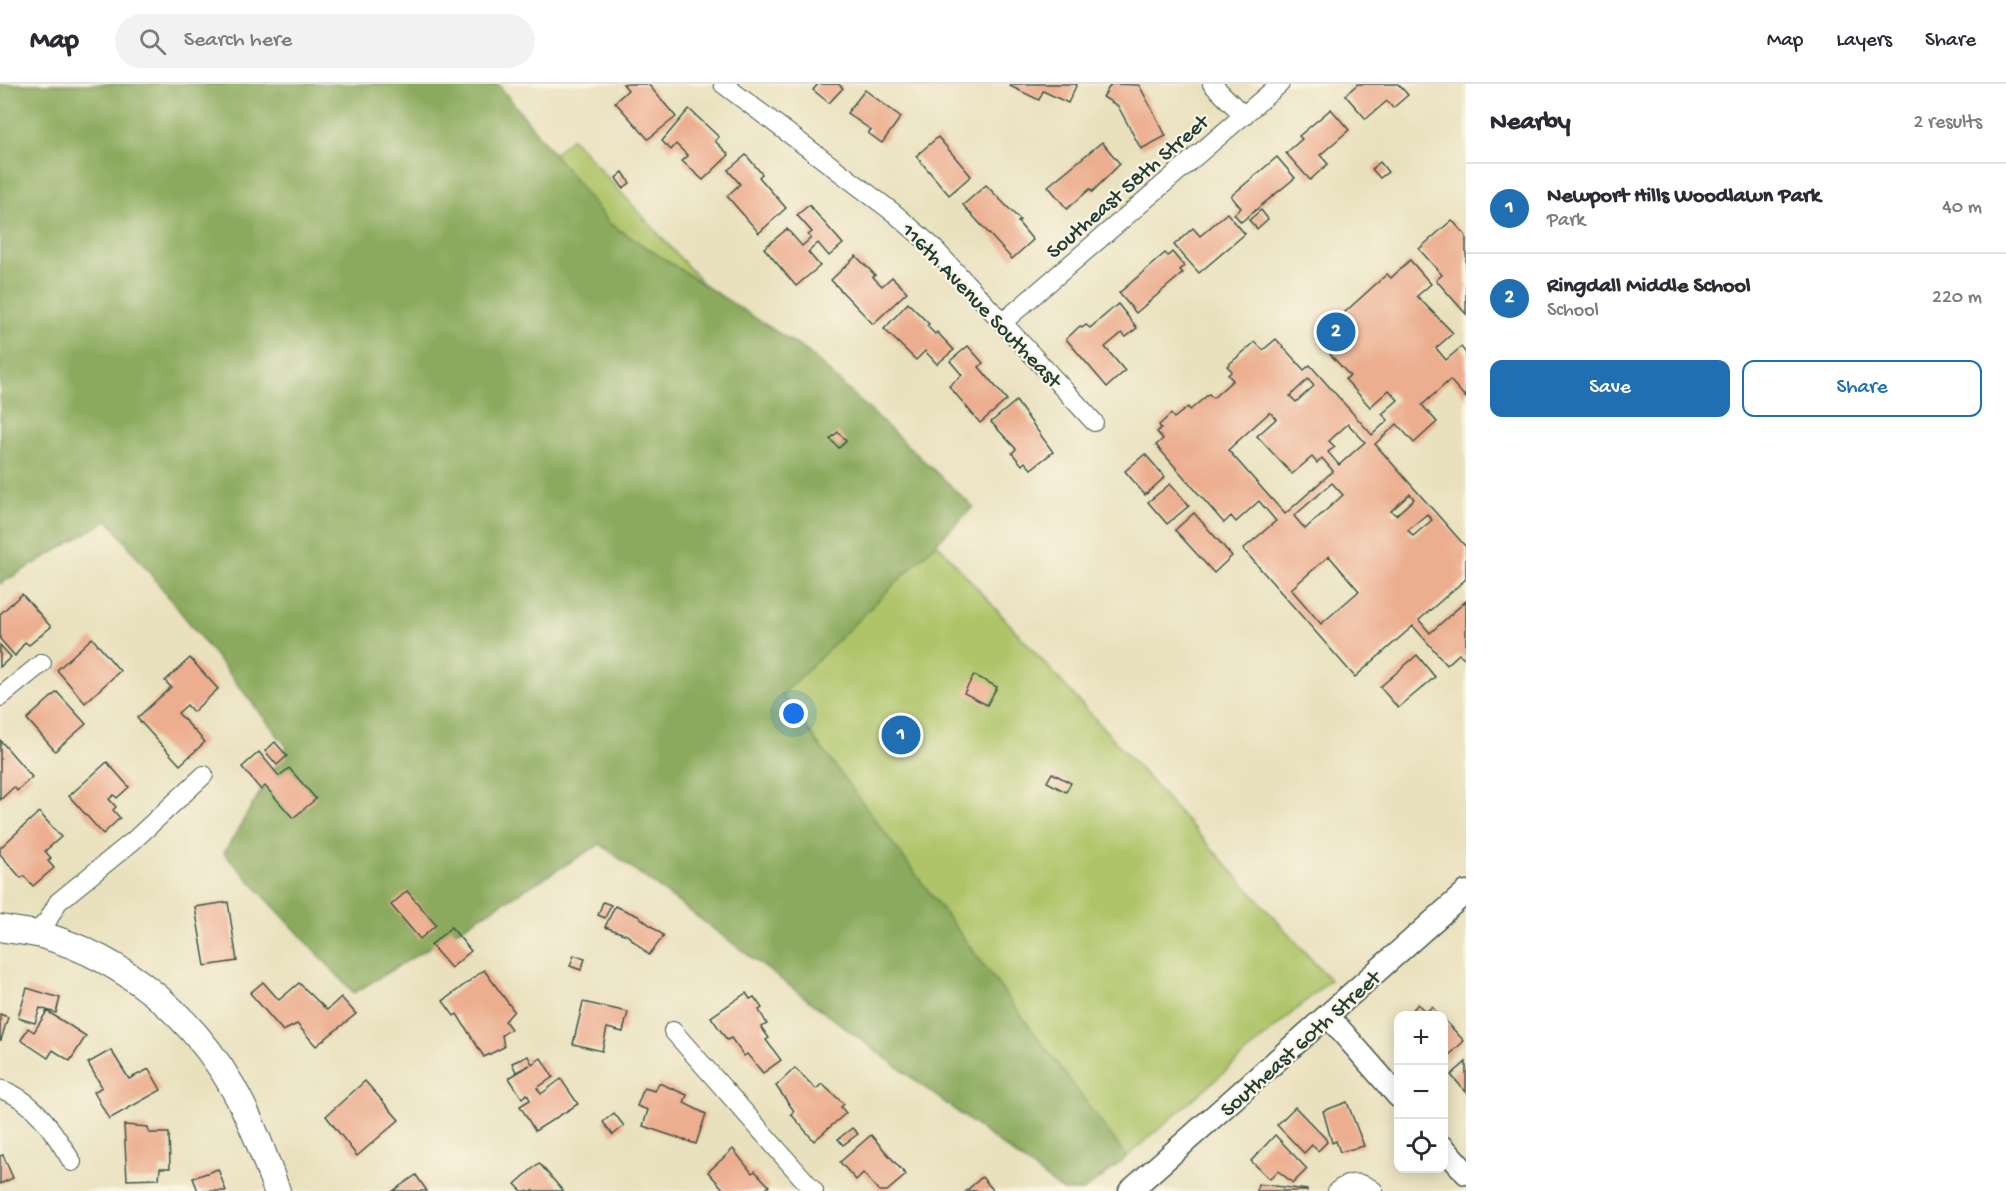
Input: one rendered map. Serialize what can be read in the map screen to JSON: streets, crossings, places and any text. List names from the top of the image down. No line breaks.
{"streets":{"street":["Southeast 58th Street","116th Avenue Southeast","Southeast 60th Street"]},"crossings":[["Southeast 58th Street","116th Avenue Southeast"]],"page":{"header":"Map","search":"Search here","nav":["Map","Layers","Share"],"heading":["Nearby","2 results"],"list":[{"mark":"1","name":"Newport Hills Woodlawn Park","note":"Park","value":"40 m"},{"mark":"2","name":"Ringdall Middle School","note":"School","value":"220 m"}],"pins":["2","1"],"buttons":["Save","Share"],"map_buttons":["+","−"]}}
